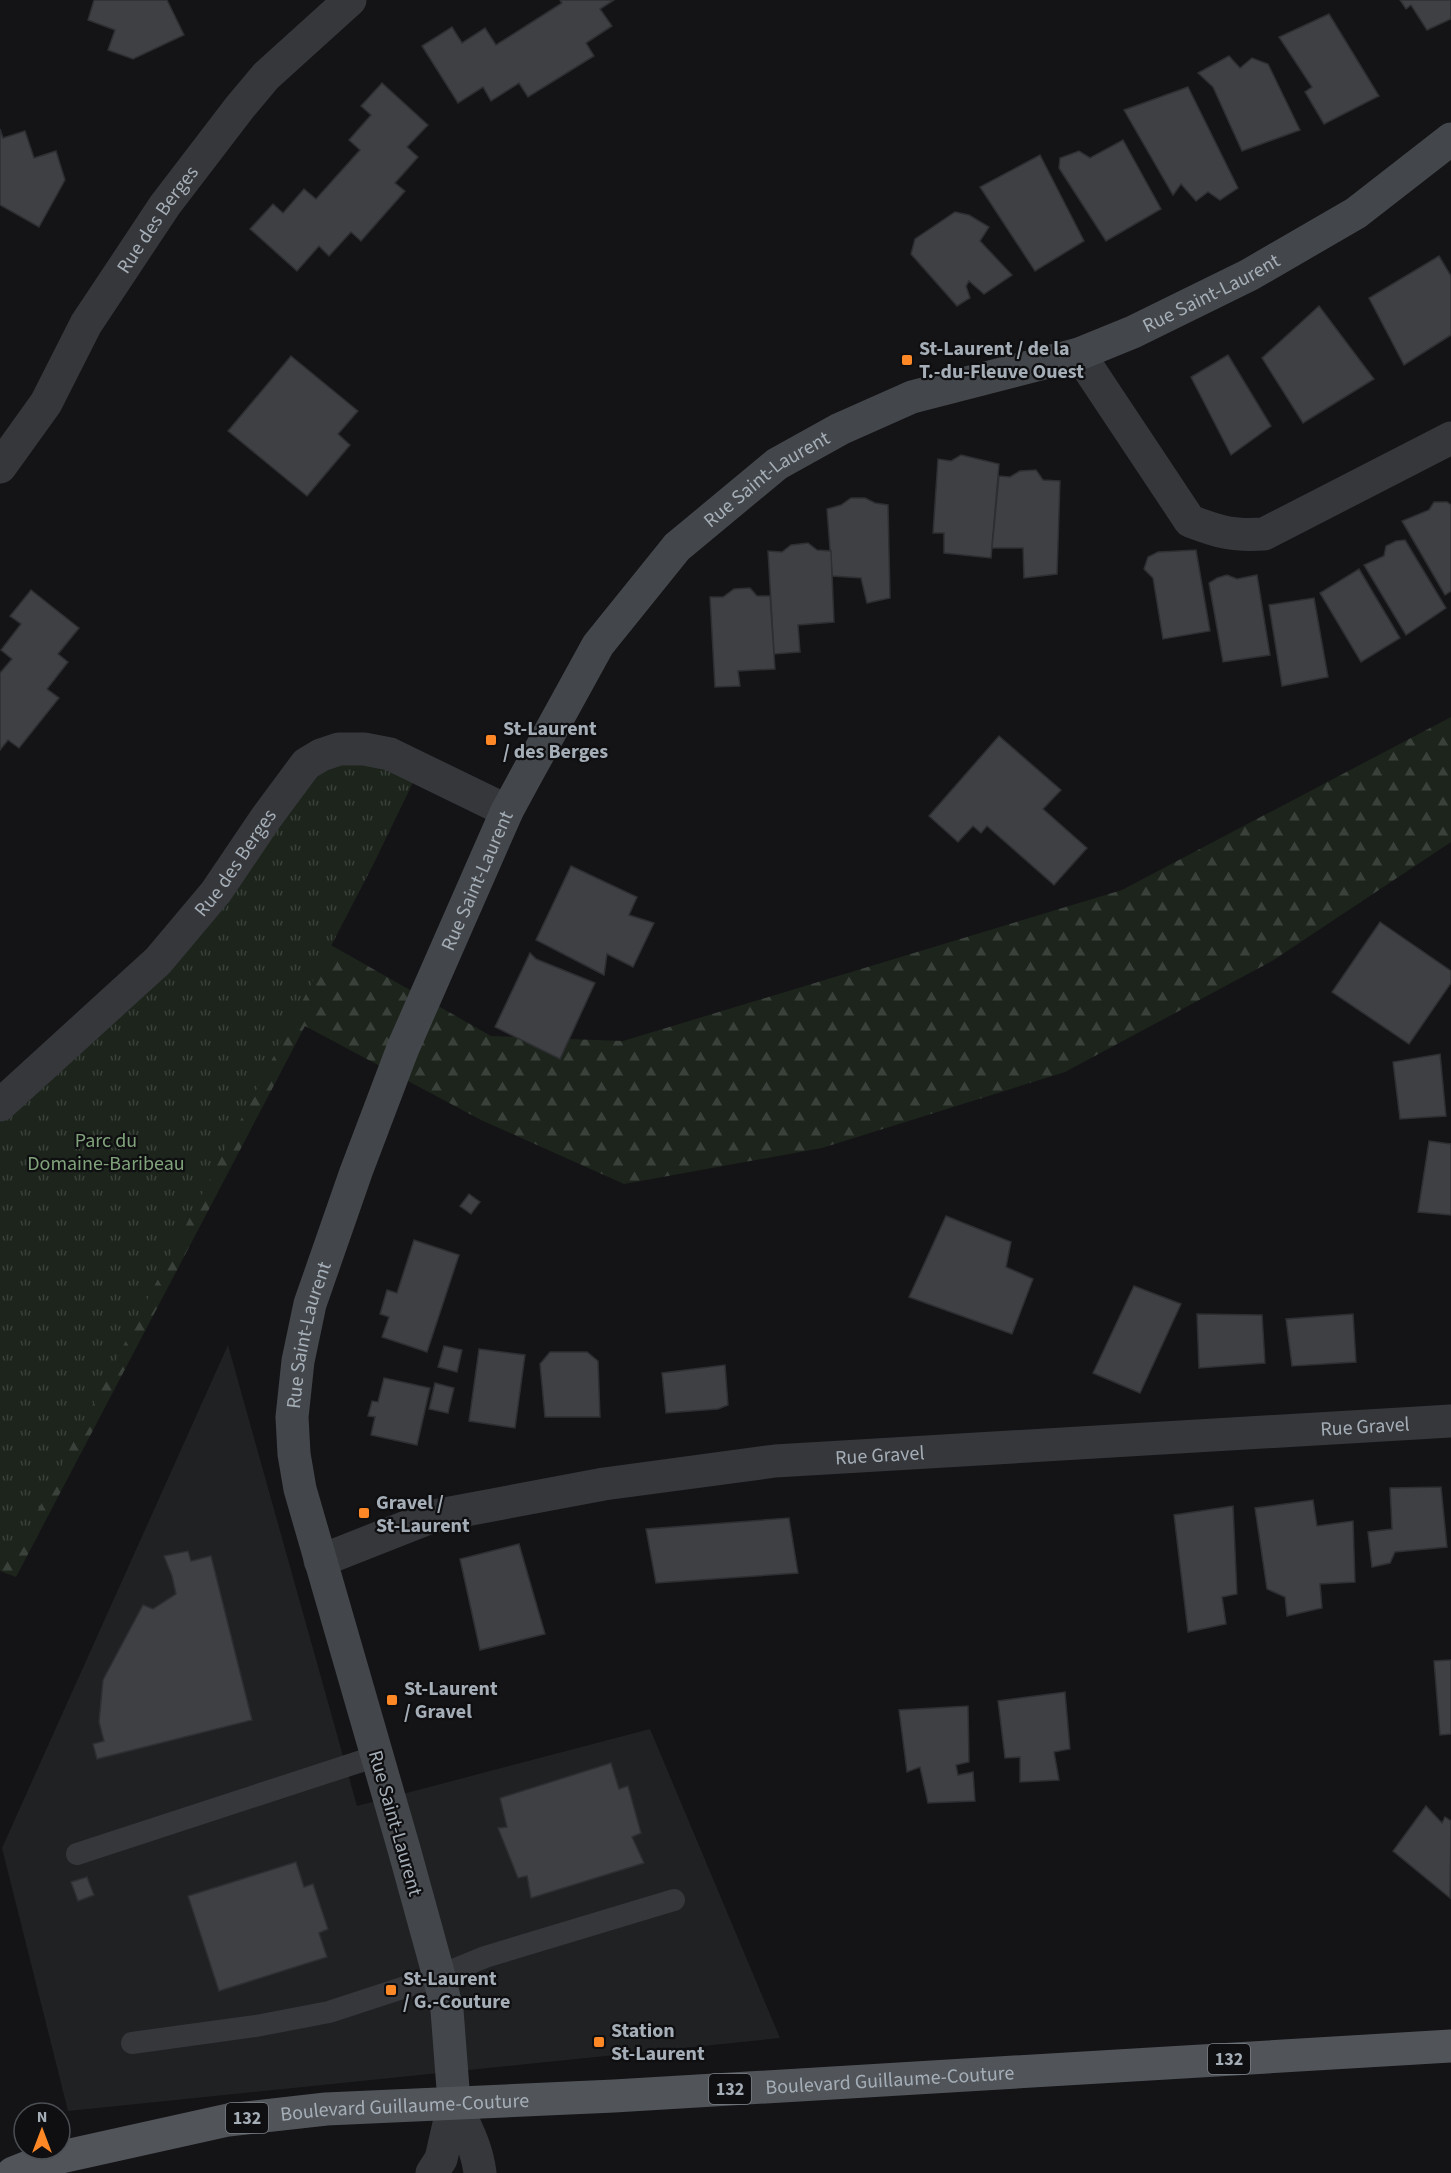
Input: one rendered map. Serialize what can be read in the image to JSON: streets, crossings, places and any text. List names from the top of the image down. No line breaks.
{"streets":{"main road":["132","Boulevard Guillaume-Couture"],"street":["Rue des Berges","Rue Saint-Laurent","Rue Gravel"]},"crossings":[["Rue des Berges","Rue Saint-Laurent"],["Rue Saint-Laurent","Rue Gravel"],["Rue Saint-Laurent","Boulevard Guillaume-Couture"]],"parks":["Parc du Domaine-Baribeau"],"places":{"transit":["St-Laurent / de la T.-du-Fleuve Ouest","St-Laurent / des Berges","Gravel / St-Laurent","St-Laurent / Gravel","St-Laurent / G.-Couture","Station St-Laurent"]},"north":"top"}
